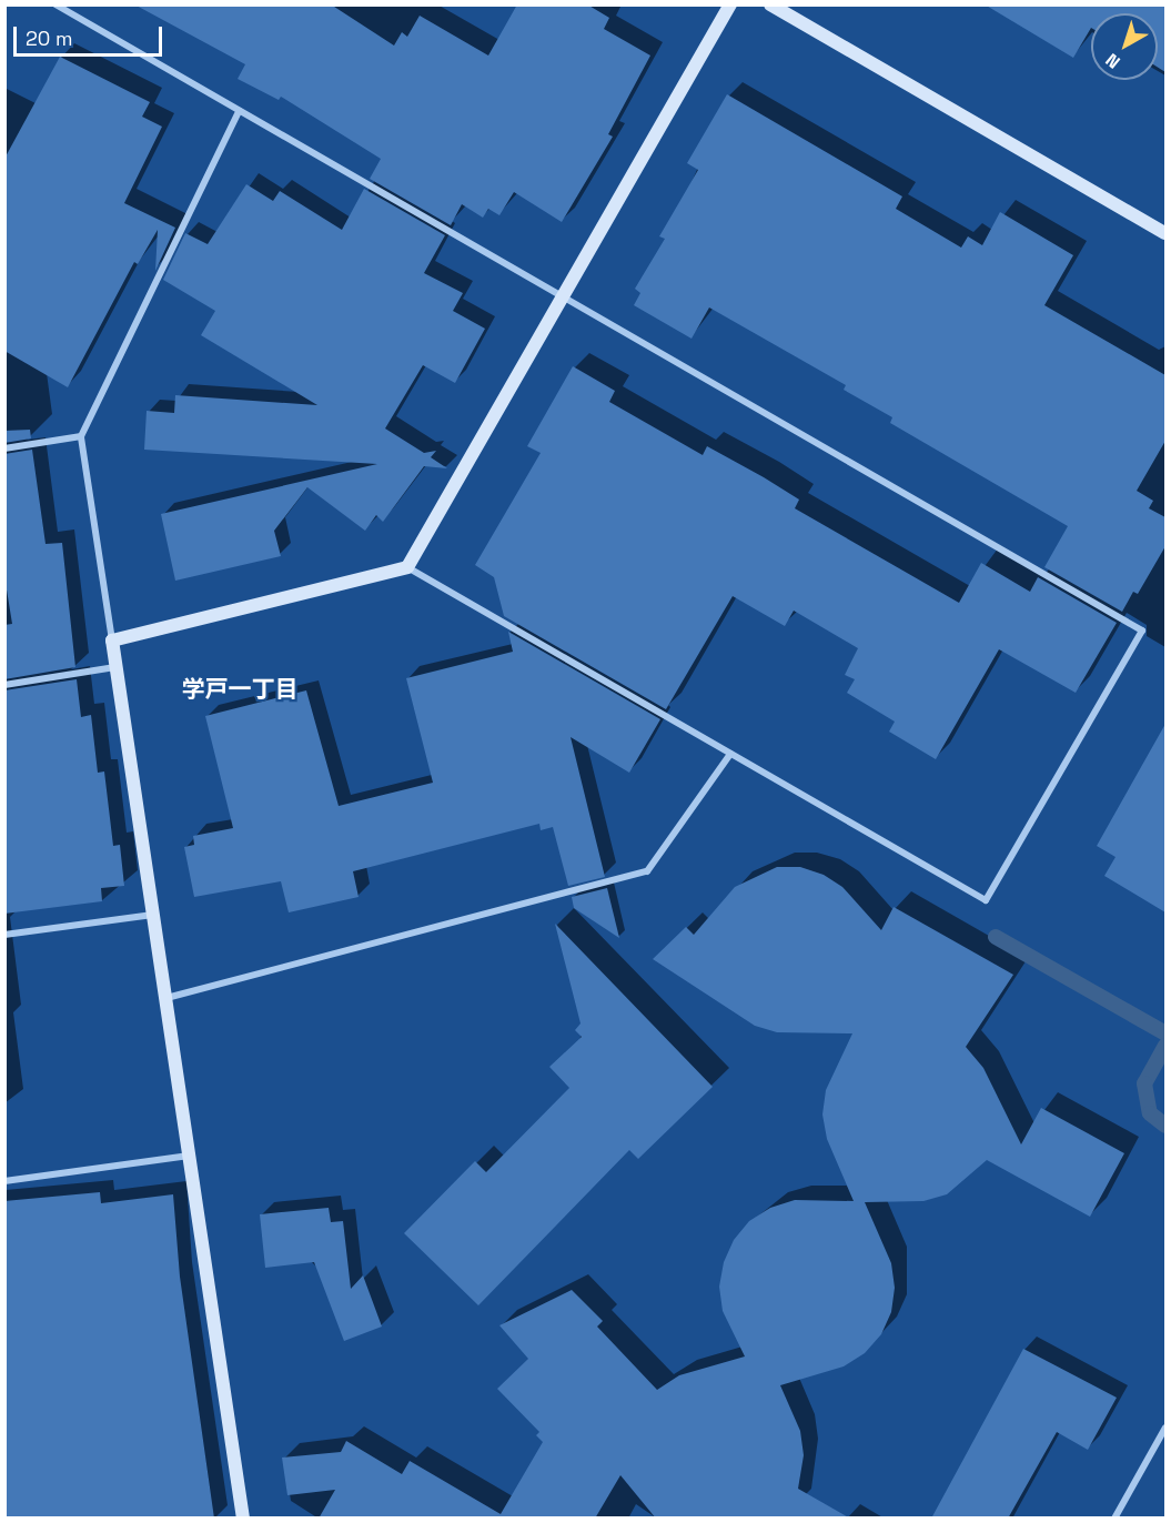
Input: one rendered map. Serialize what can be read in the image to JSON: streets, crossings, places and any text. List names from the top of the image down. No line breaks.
{"districts":["学戸一丁目"],"scale_bar":"20 m","north":"bottom left"}
